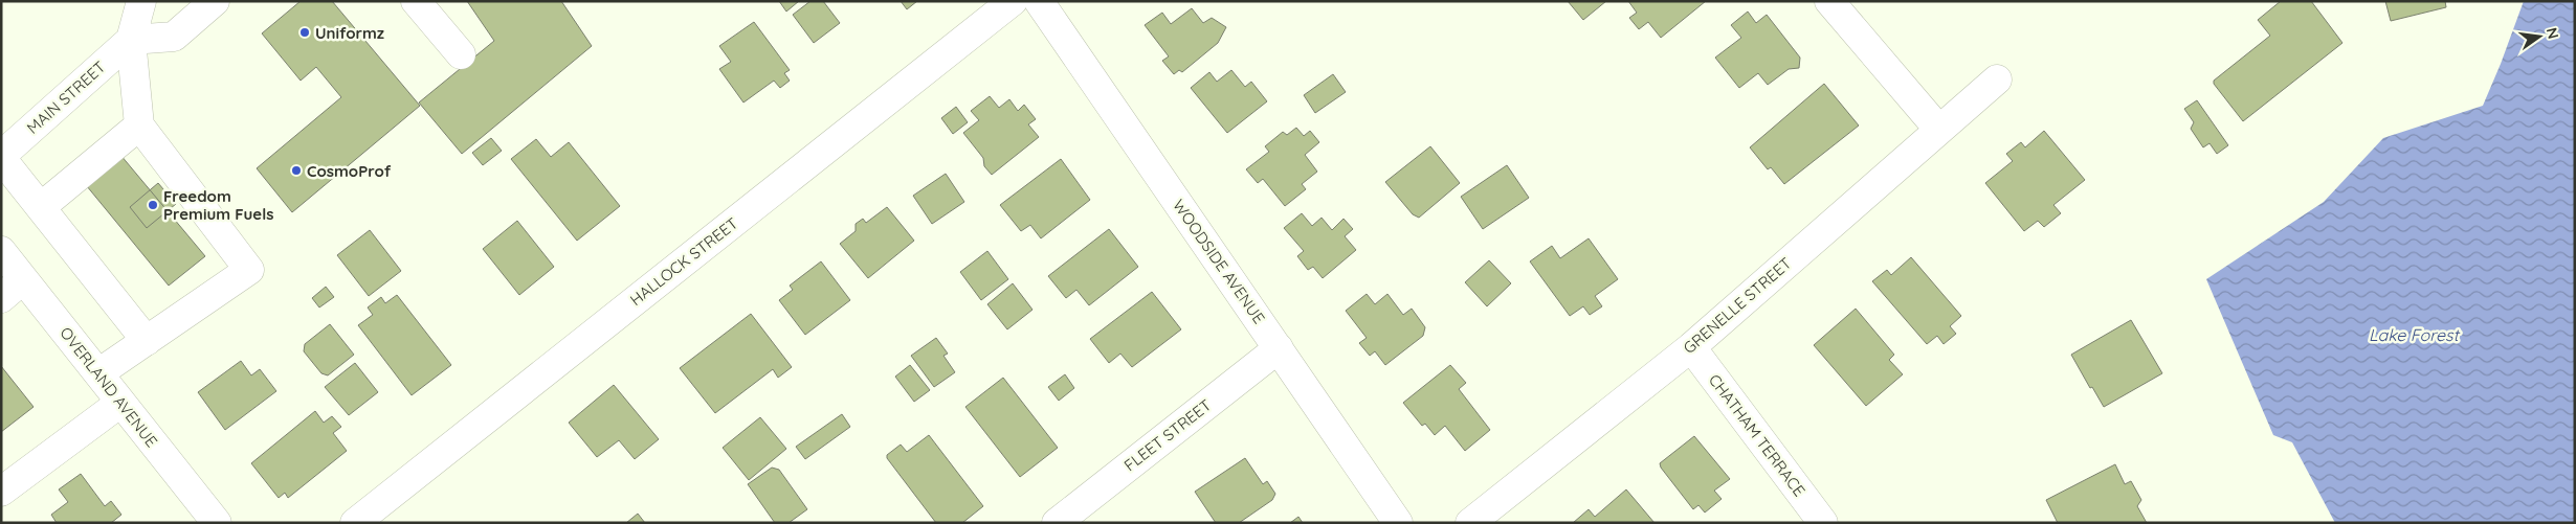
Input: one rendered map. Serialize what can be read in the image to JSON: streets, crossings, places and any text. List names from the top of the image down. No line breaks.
{"streets":{"street":["MAIN STREET","HALLOCK STREET","WOODSIDE AVENUE","GRENELLE STREET","OVERLAND AVENUE","FLEET STREET","CHATHAM TERRACE"]},"crossings":[["WOODSIDE AVENUE","FLEET STREET"],["GRENELLE STREET","CHATHAM TERRACE"]],"water":["Lake Forest"],"places":["Uniformz","CosmoProf","Freedom Premium Fuels"],"north":"right"}
